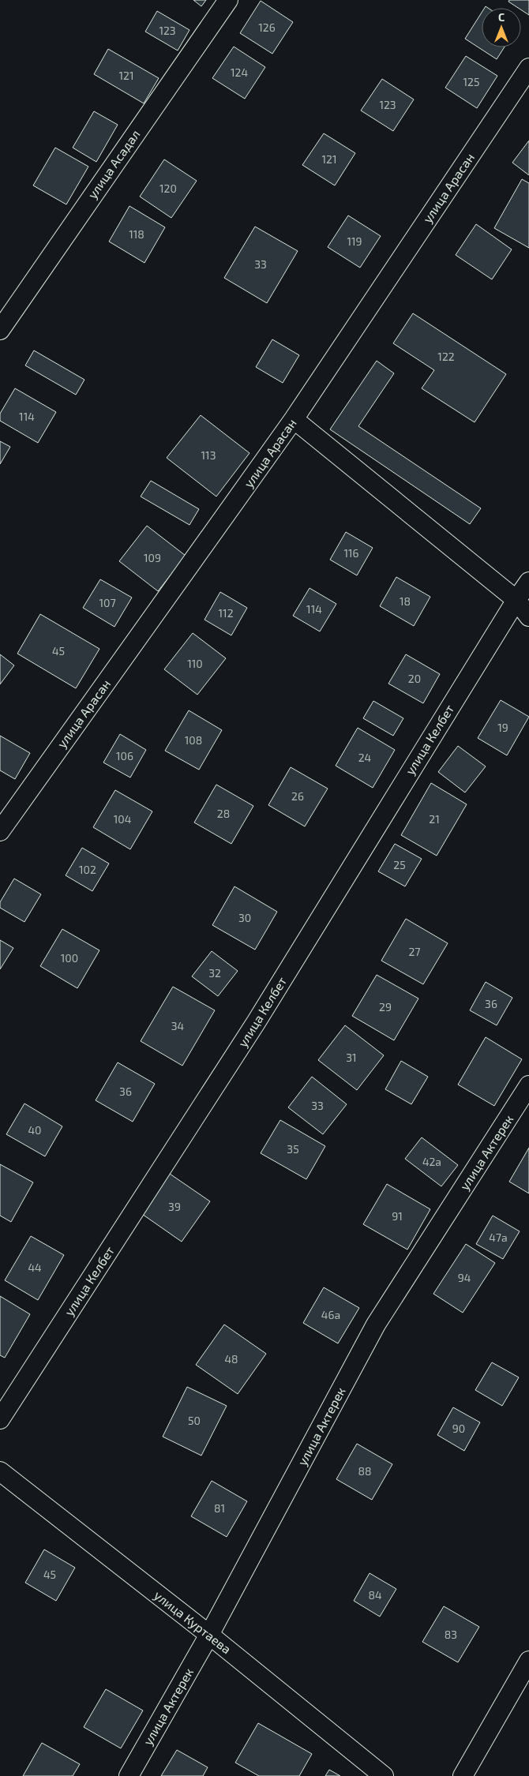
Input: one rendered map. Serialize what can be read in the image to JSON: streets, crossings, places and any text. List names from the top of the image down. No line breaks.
{"streets":{"street":["улица Асадал","улица Арасан","улица Келбет","улица Актерек","улица Куртаева"]},"crossings":[["улица Актерек","улица Куртаева"]],"house_numbers":["126","123","124","121","125","123","121","120","118","119","33","122","114","113","116","109","18","107","114","112","45","110","20","19","108","106","24","26","28","104","21","25","102","30","27","100","32","36","29","34","31","36","33","40","35","42а","39","91","47а","44","94","46а","48","50","90","88","81","45","84","83"],"north":"top"}
